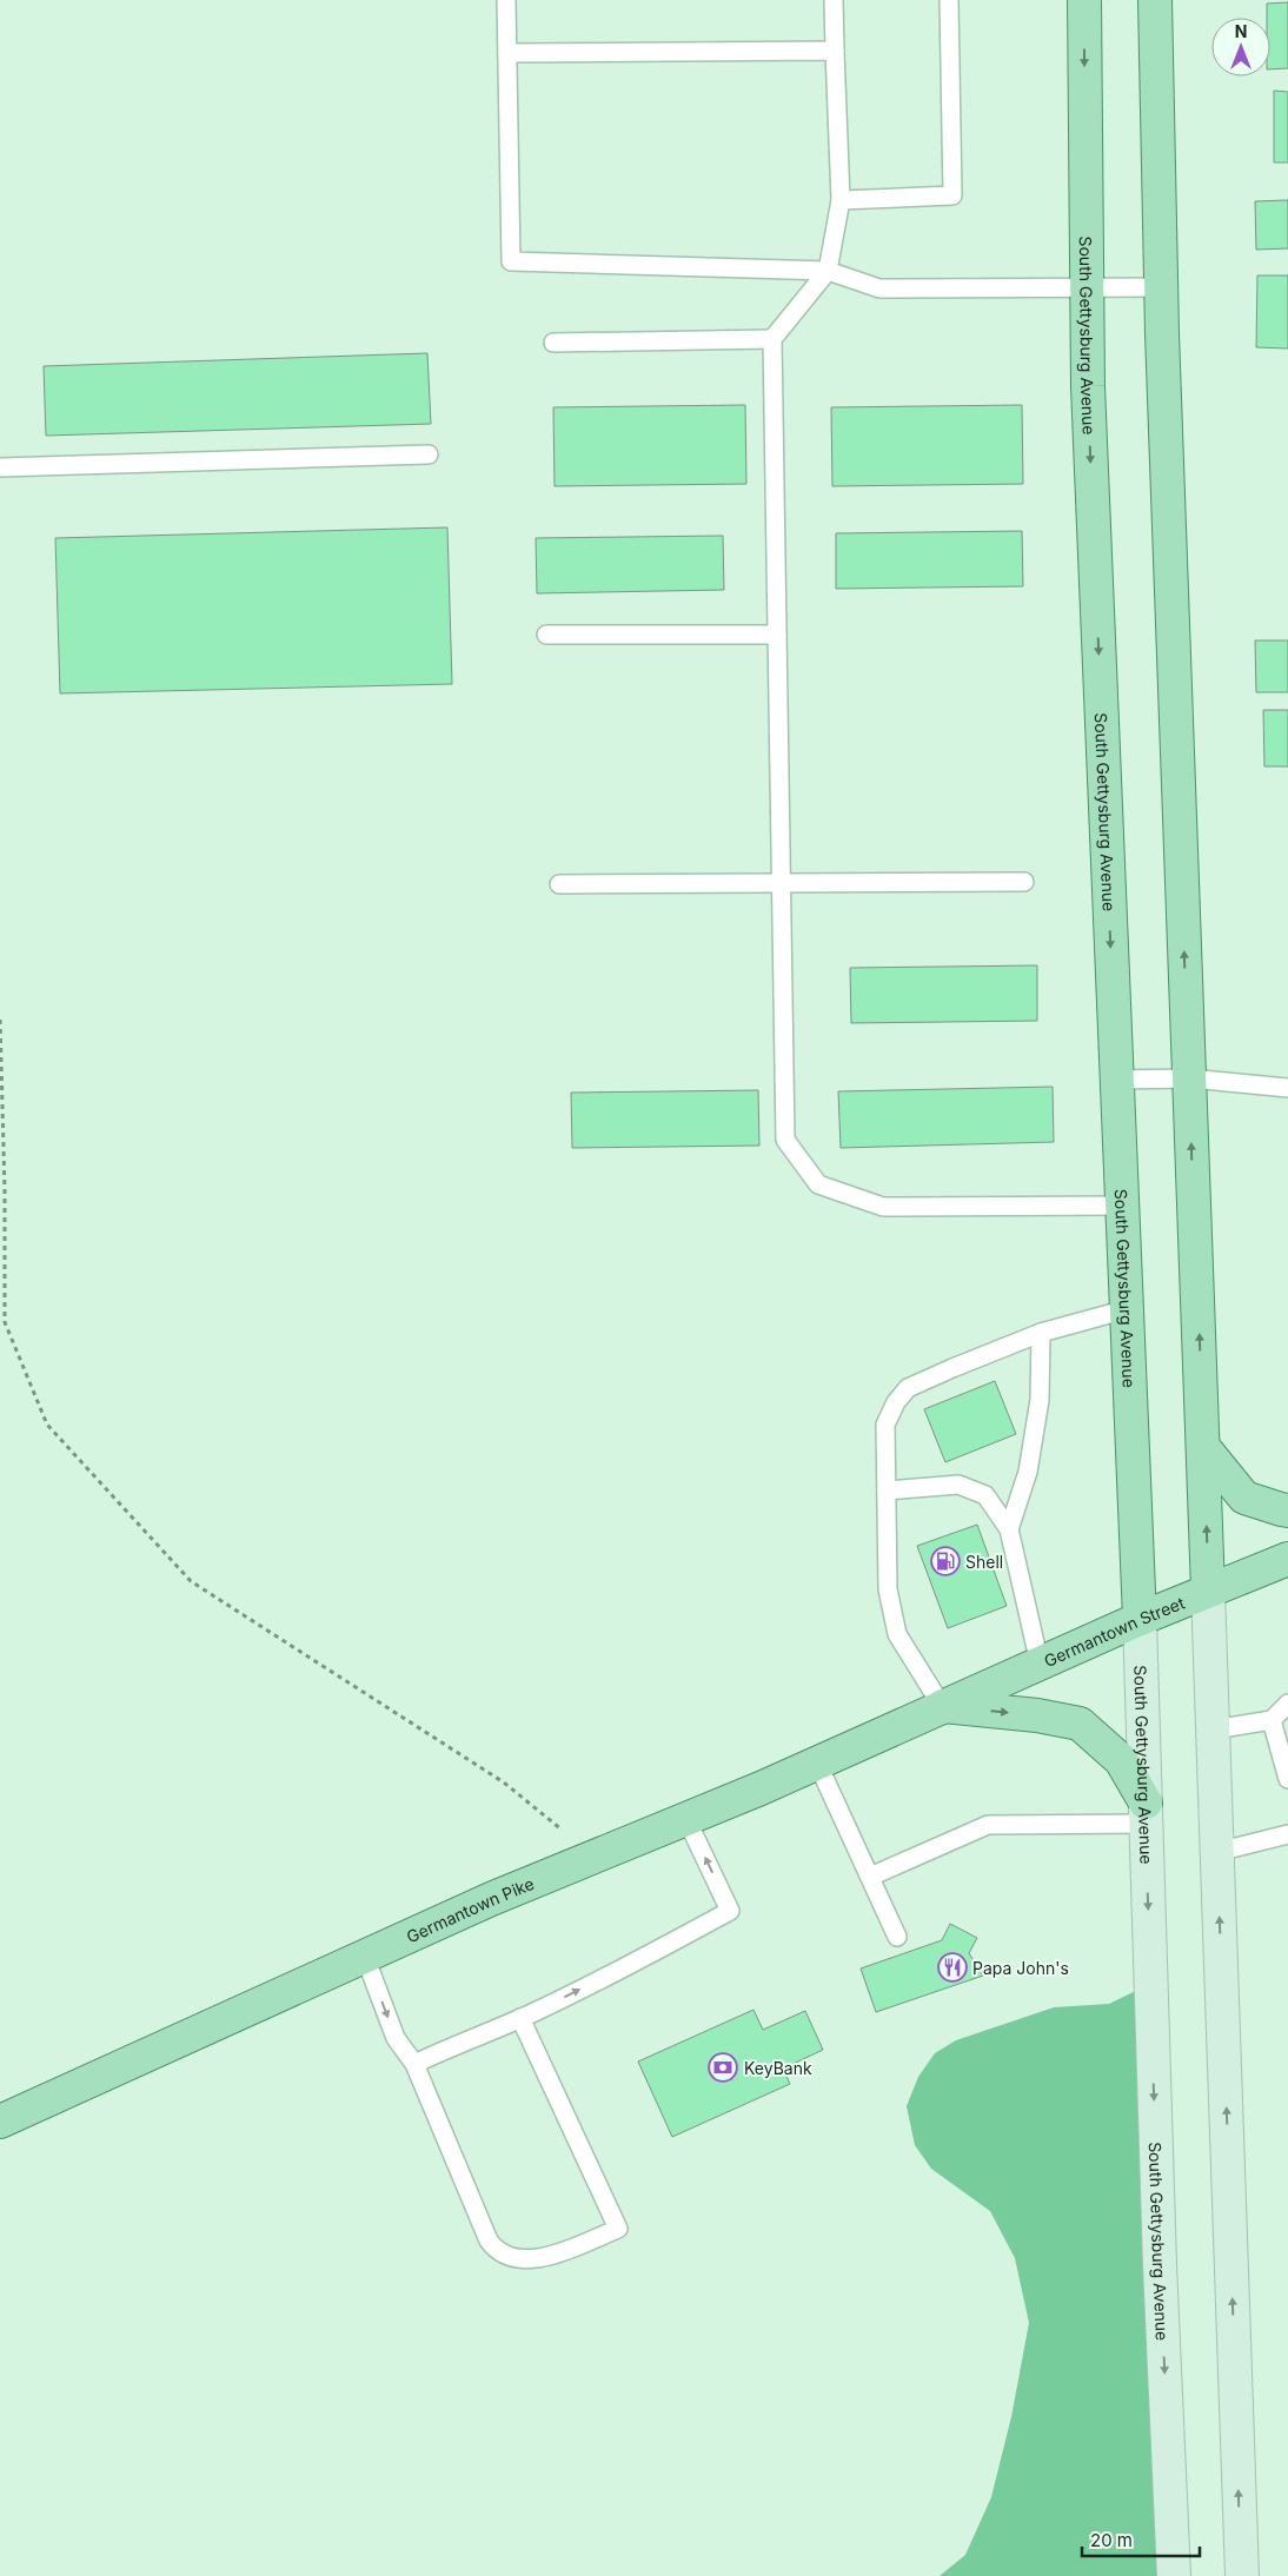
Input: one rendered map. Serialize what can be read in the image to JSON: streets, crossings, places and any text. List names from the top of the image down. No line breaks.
{"streets":{"main road":["South Gettysburg Avenue","Germantown Street","Germantown Pike"]},"crossings":[["South Gettysburg Avenue","Germantown Street"],["Germantown Street","Germantown Pike"]],"places":{"fuel station":["Shell"],"restaurant":["Papa John's"],"bank":["KeyBank"]},"scale_bar":"20 m","north":"top"}
